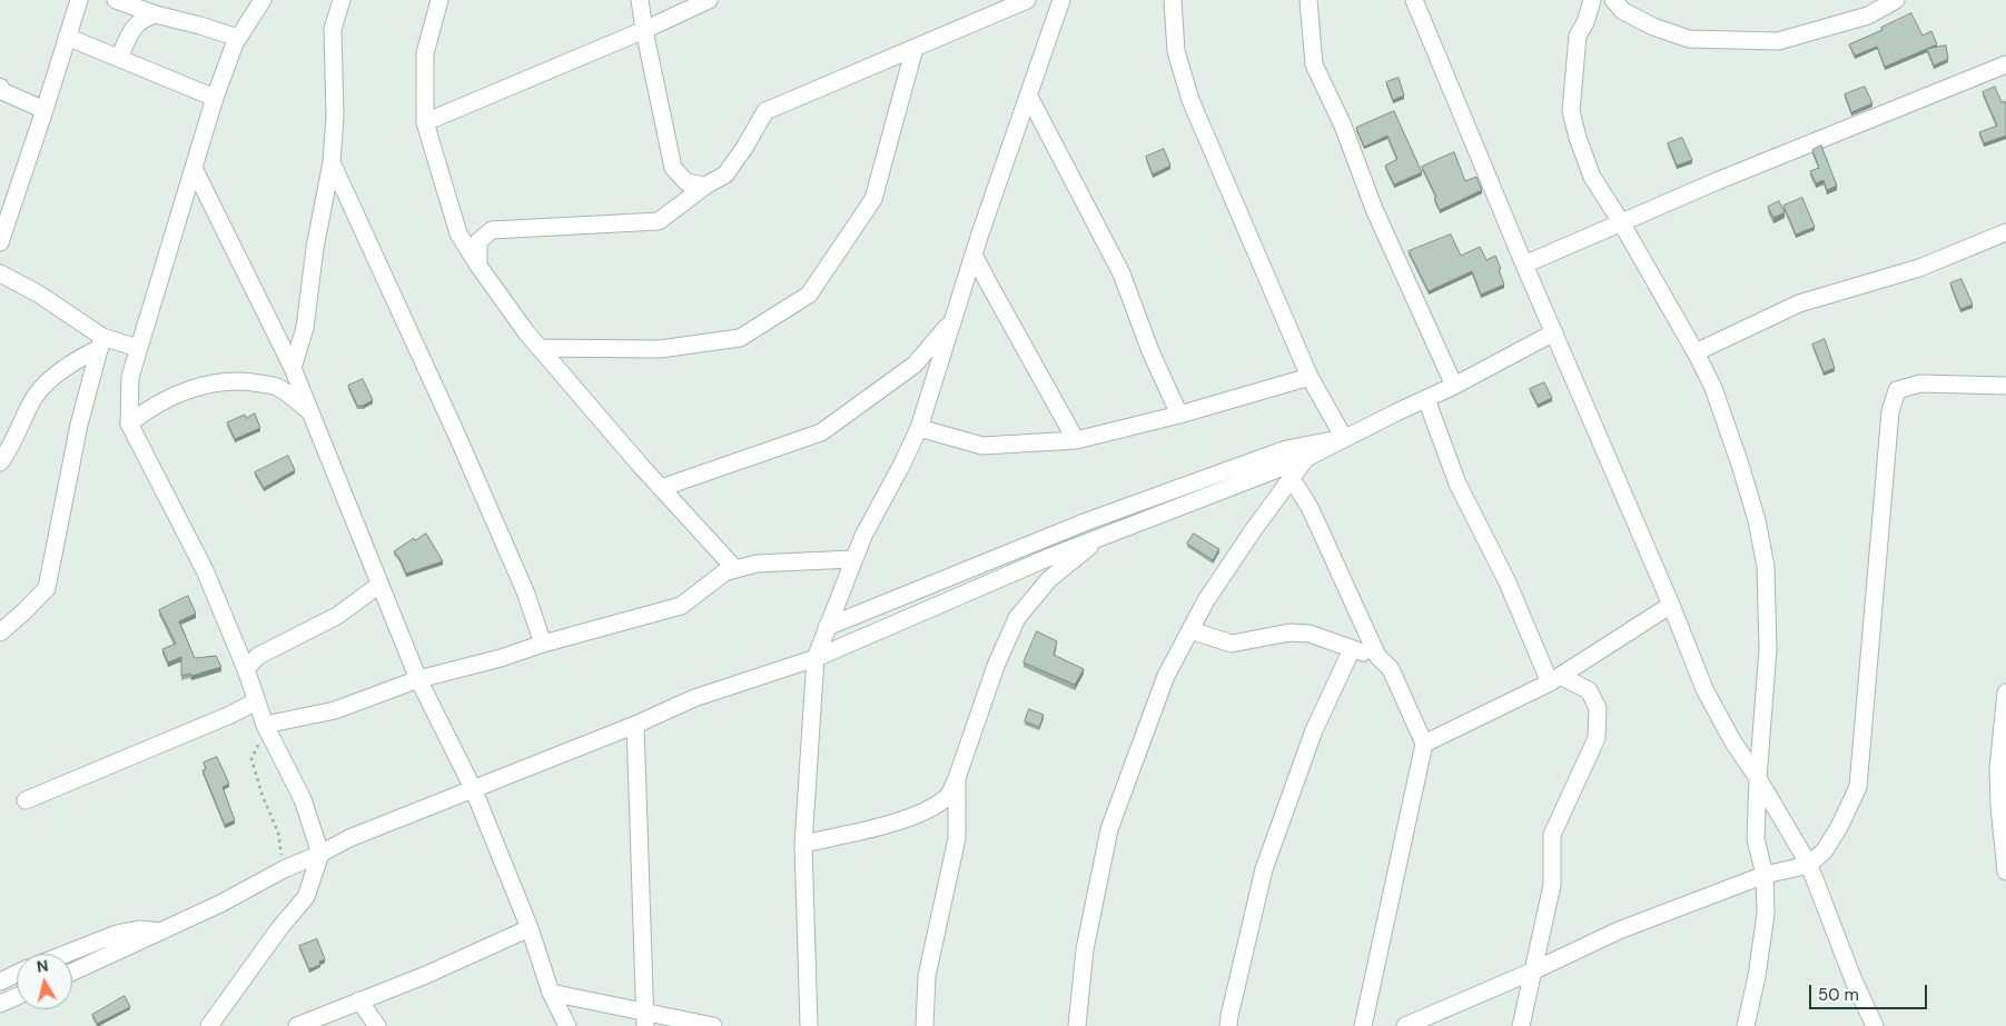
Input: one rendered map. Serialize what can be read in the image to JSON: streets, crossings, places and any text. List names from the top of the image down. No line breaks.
{"scale_bar":"50 m","north":"top"}
